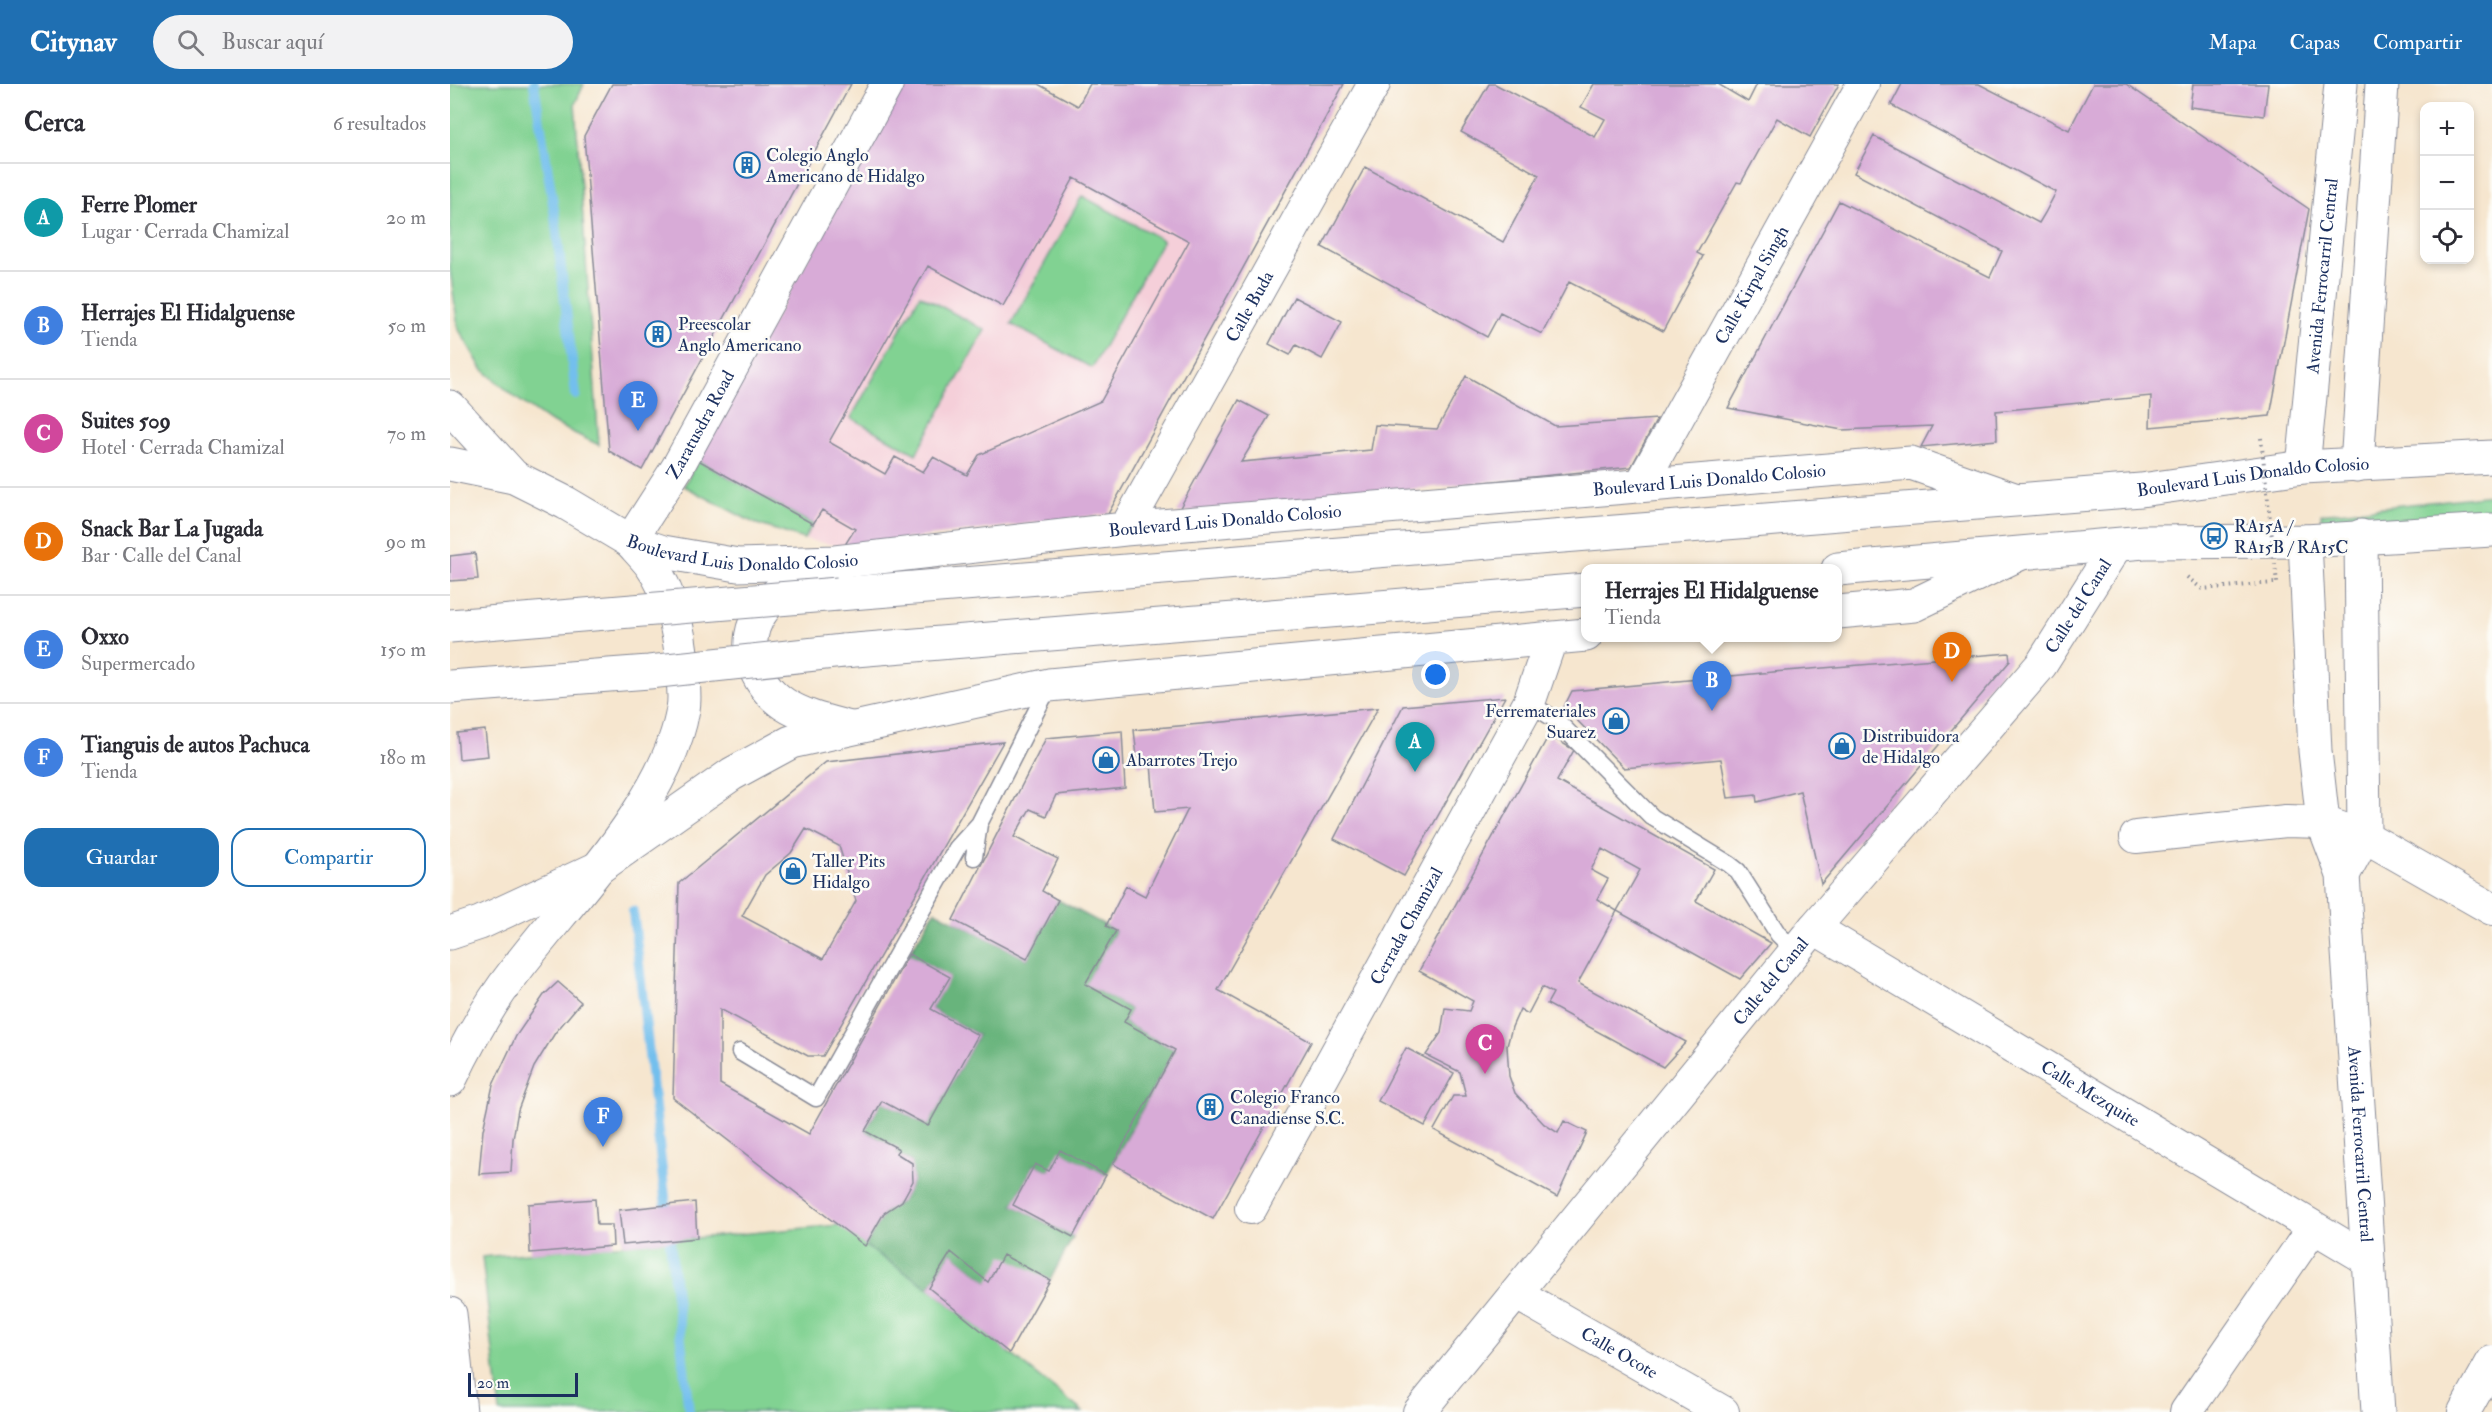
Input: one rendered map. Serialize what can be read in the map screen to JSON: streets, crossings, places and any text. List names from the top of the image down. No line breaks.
{"streets":{"main road":["Avenida Ferrocarril Central","Boulevard Luis Donaldo Colosio"],"street":["Calle Kirpal Singh","Calle Buda","Zaratusdra Road","Calle del Canal","Cerrada Chamizal","Calle Mezquite","Calle Ocote"]},"crossings":[["Avenida Ferrocarril Central","Boulevard Luis Donaldo Colosio"],["Avenida Ferrocarril Central","Calle Mezquite"],["Calle Kirpal Singh","Boulevard Luis Donaldo Colosio"],["Calle Buda","Boulevard Luis Donaldo Colosio"],["Zaratusdra Road","Boulevard Luis Donaldo Colosio"],["Calle del Canal","Calle Mezquite"],["Calle del Canal","Calle Ocote"]],"places":{"building":["Colegio Anglo Americano de Hidalgo","Preescolar Anglo Americano","Colegio Franco Canadiense S.C."],"bus stop":["RA15A / RA15B / RA15C"],"shop":["Ferremateriales Suarez","Distribuidora de Hidalgo","Abarrotes Trejo","Taller Pits Hidalgo"]},"scale_bar":"20 m","page":{"header":"Citynav","search":"Buscar aquí","nav":["Mapa","Capas","Compartir"],"heading":["Cerca","6 resultados"],"map_buttons":["+","−"],"list":[{"mark":"A","name":"Ferre Plomer","note":"Lugar · Cerrada Chamizal","value":"20 m"},{"mark":"B","name":"Herrajes El Hidalguense","note":"Tienda","value":"50 m"},{"mark":"C","name":"Suites 509","note":"Hotel · Cerrada Chamizal","value":"70 m"},{"mark":"D","name":"Snack Bar La Jugada","note":"Bar · Calle del Canal","value":"90 m"},{"mark":"E","name":"Oxxo","note":"Supermercado","value":"150 m"},{"mark":"F","name":"Tianguis de autos Pachuca","note":"Tienda","value":"180 m"}],"pins":["E","D","B","A","C","F"],"popup":["Herrajes El Hidalguense","Tienda"],"buttons":["Guardar","Compartir"],"scale":"20 m"}}
